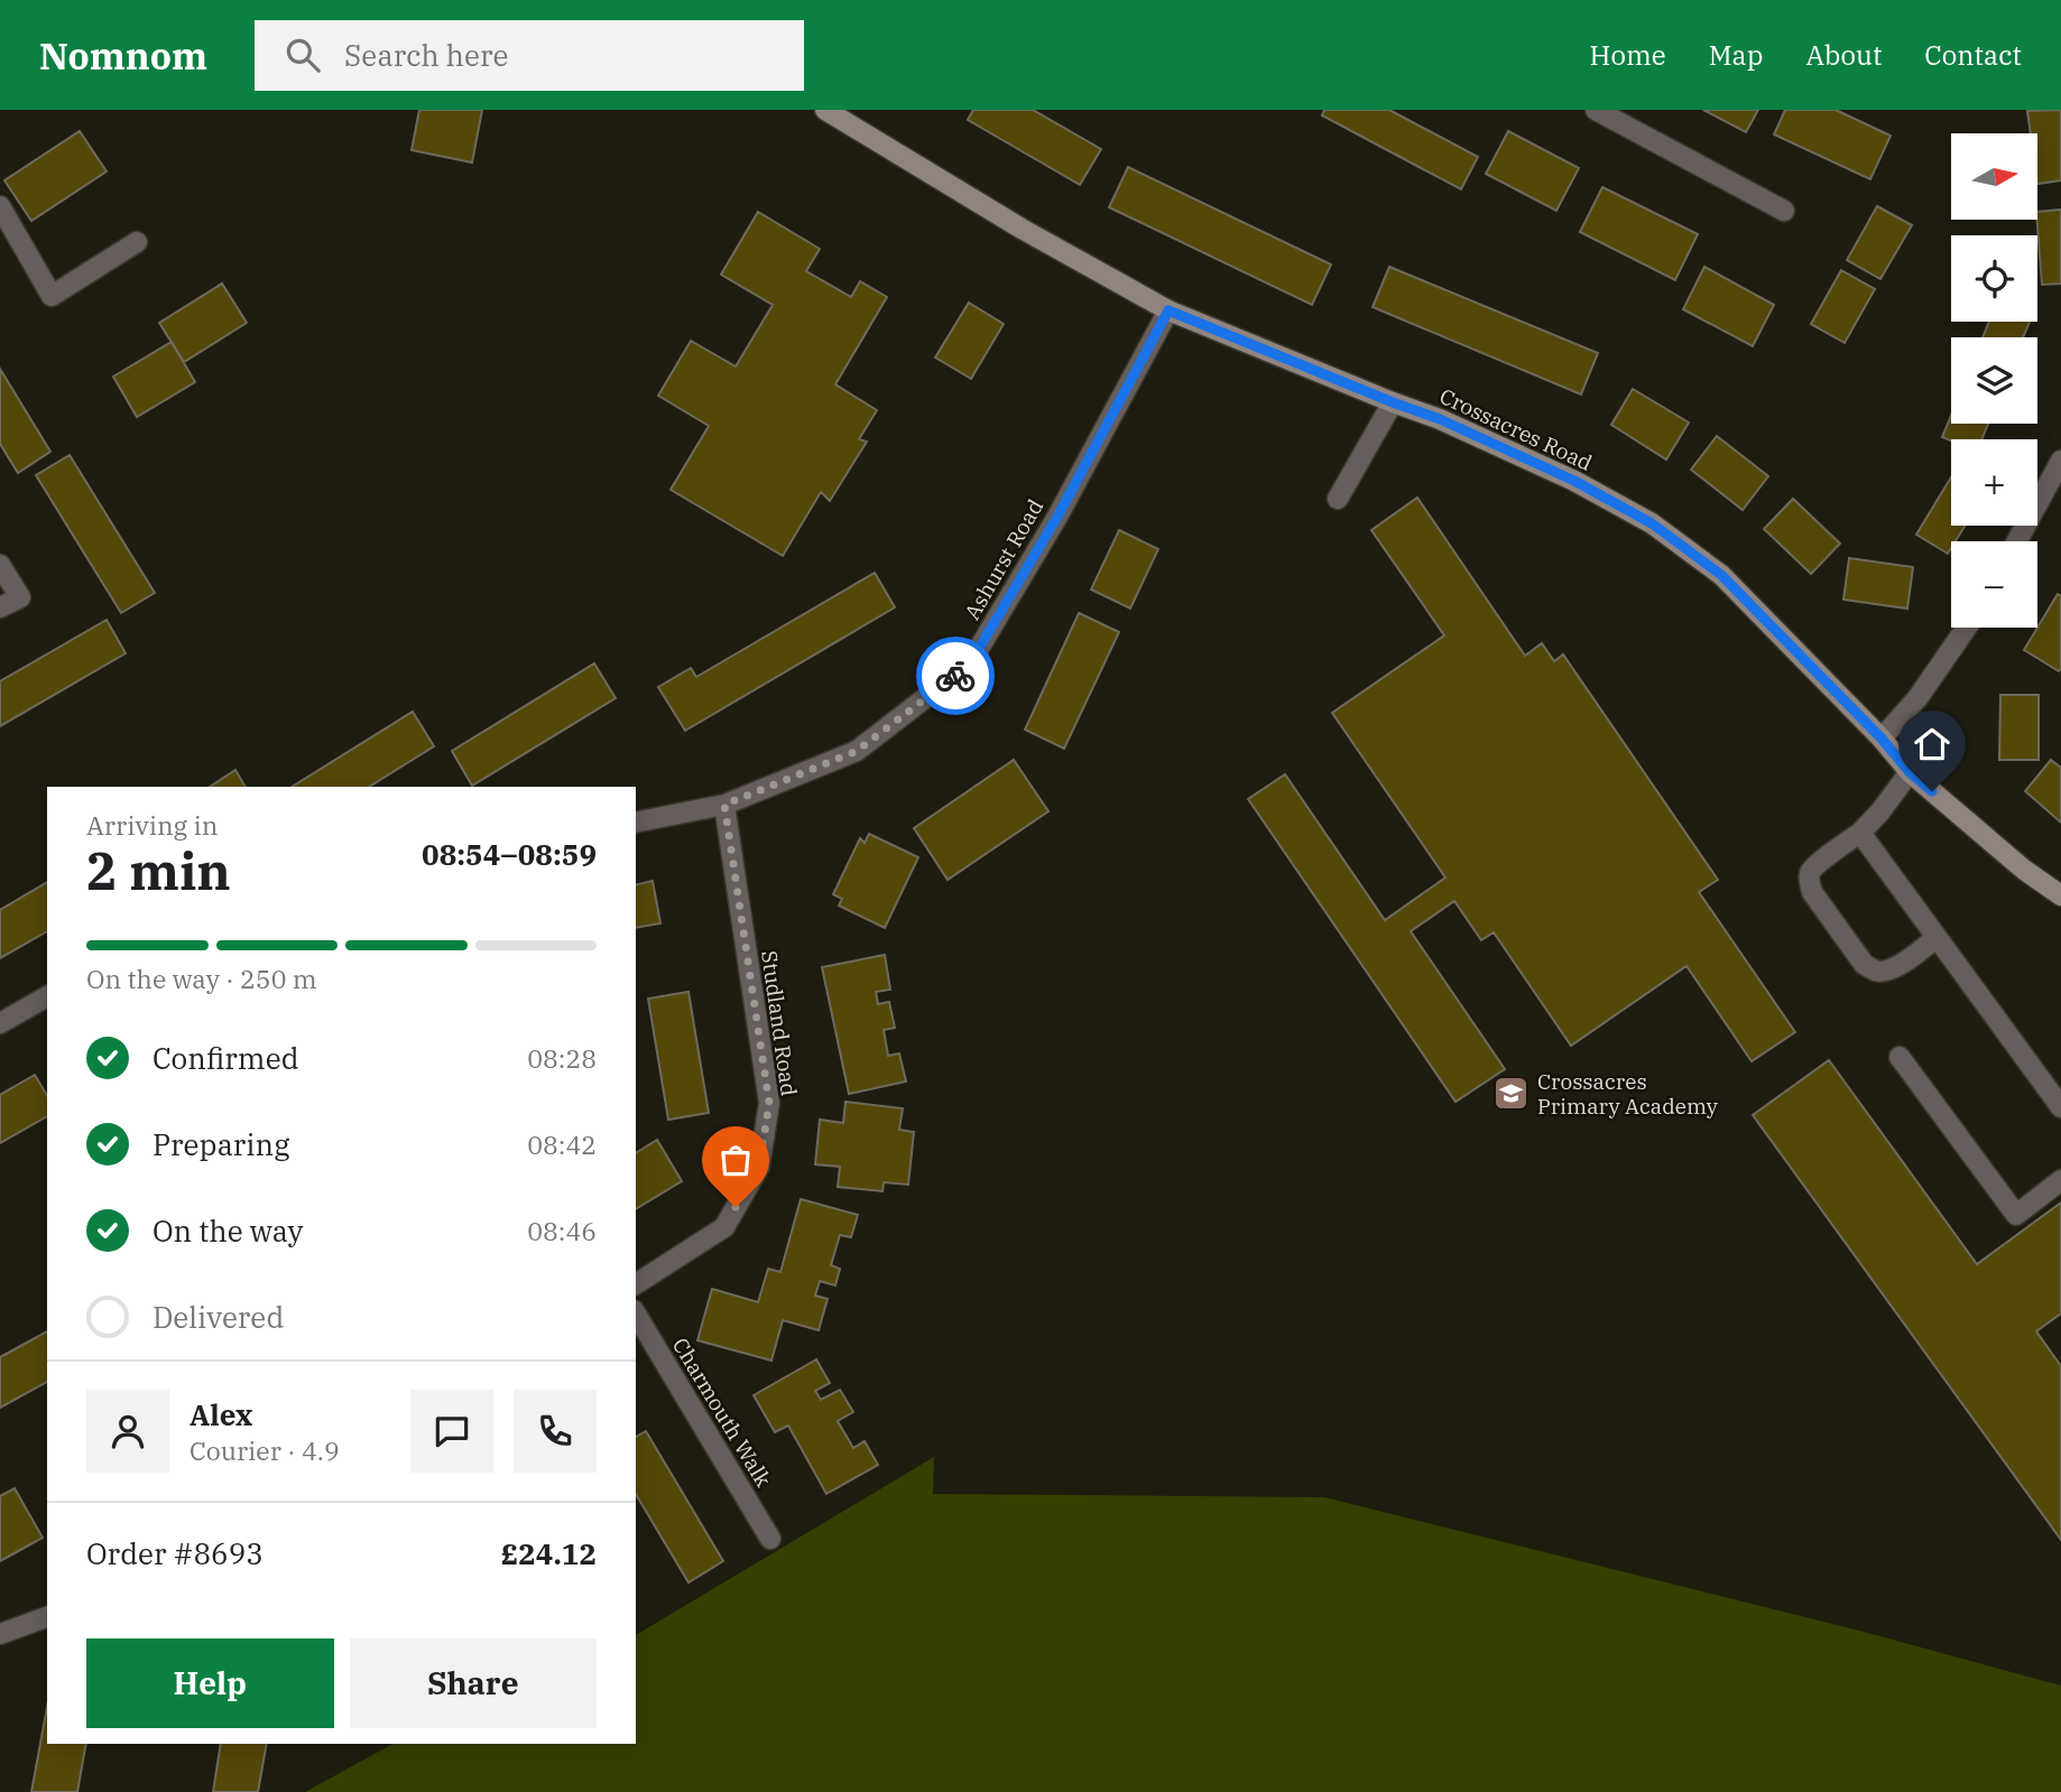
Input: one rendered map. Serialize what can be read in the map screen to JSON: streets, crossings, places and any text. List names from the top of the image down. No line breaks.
{"streets":{"street":["Crossacres Road","Ashurst Road","Studland Road","Charmouth Walk"]},"crossings":[["Crossacres Road","Ashurst Road"],["Ashurst Road","Studland Road"]],"places":{"school or university":["Crossacres Primary Academy"]},"north":"right","page":{"header":"Nomnom","search":"Search here","nav":["Home","Map","About","Contact"],"map_buttons":["+","−"],"heading":["2 min","Arriving in","08:54–08:59"],"panel":["Alex","Courier · 4.9","Order #8693","£24.12"],"bar":"On the way · 250 m","list":[["Confirmed","08:28"],["Preparing","08:42"],["On the way","08:46"],"Delivered"],"buttons":["Help","Share"]}}
